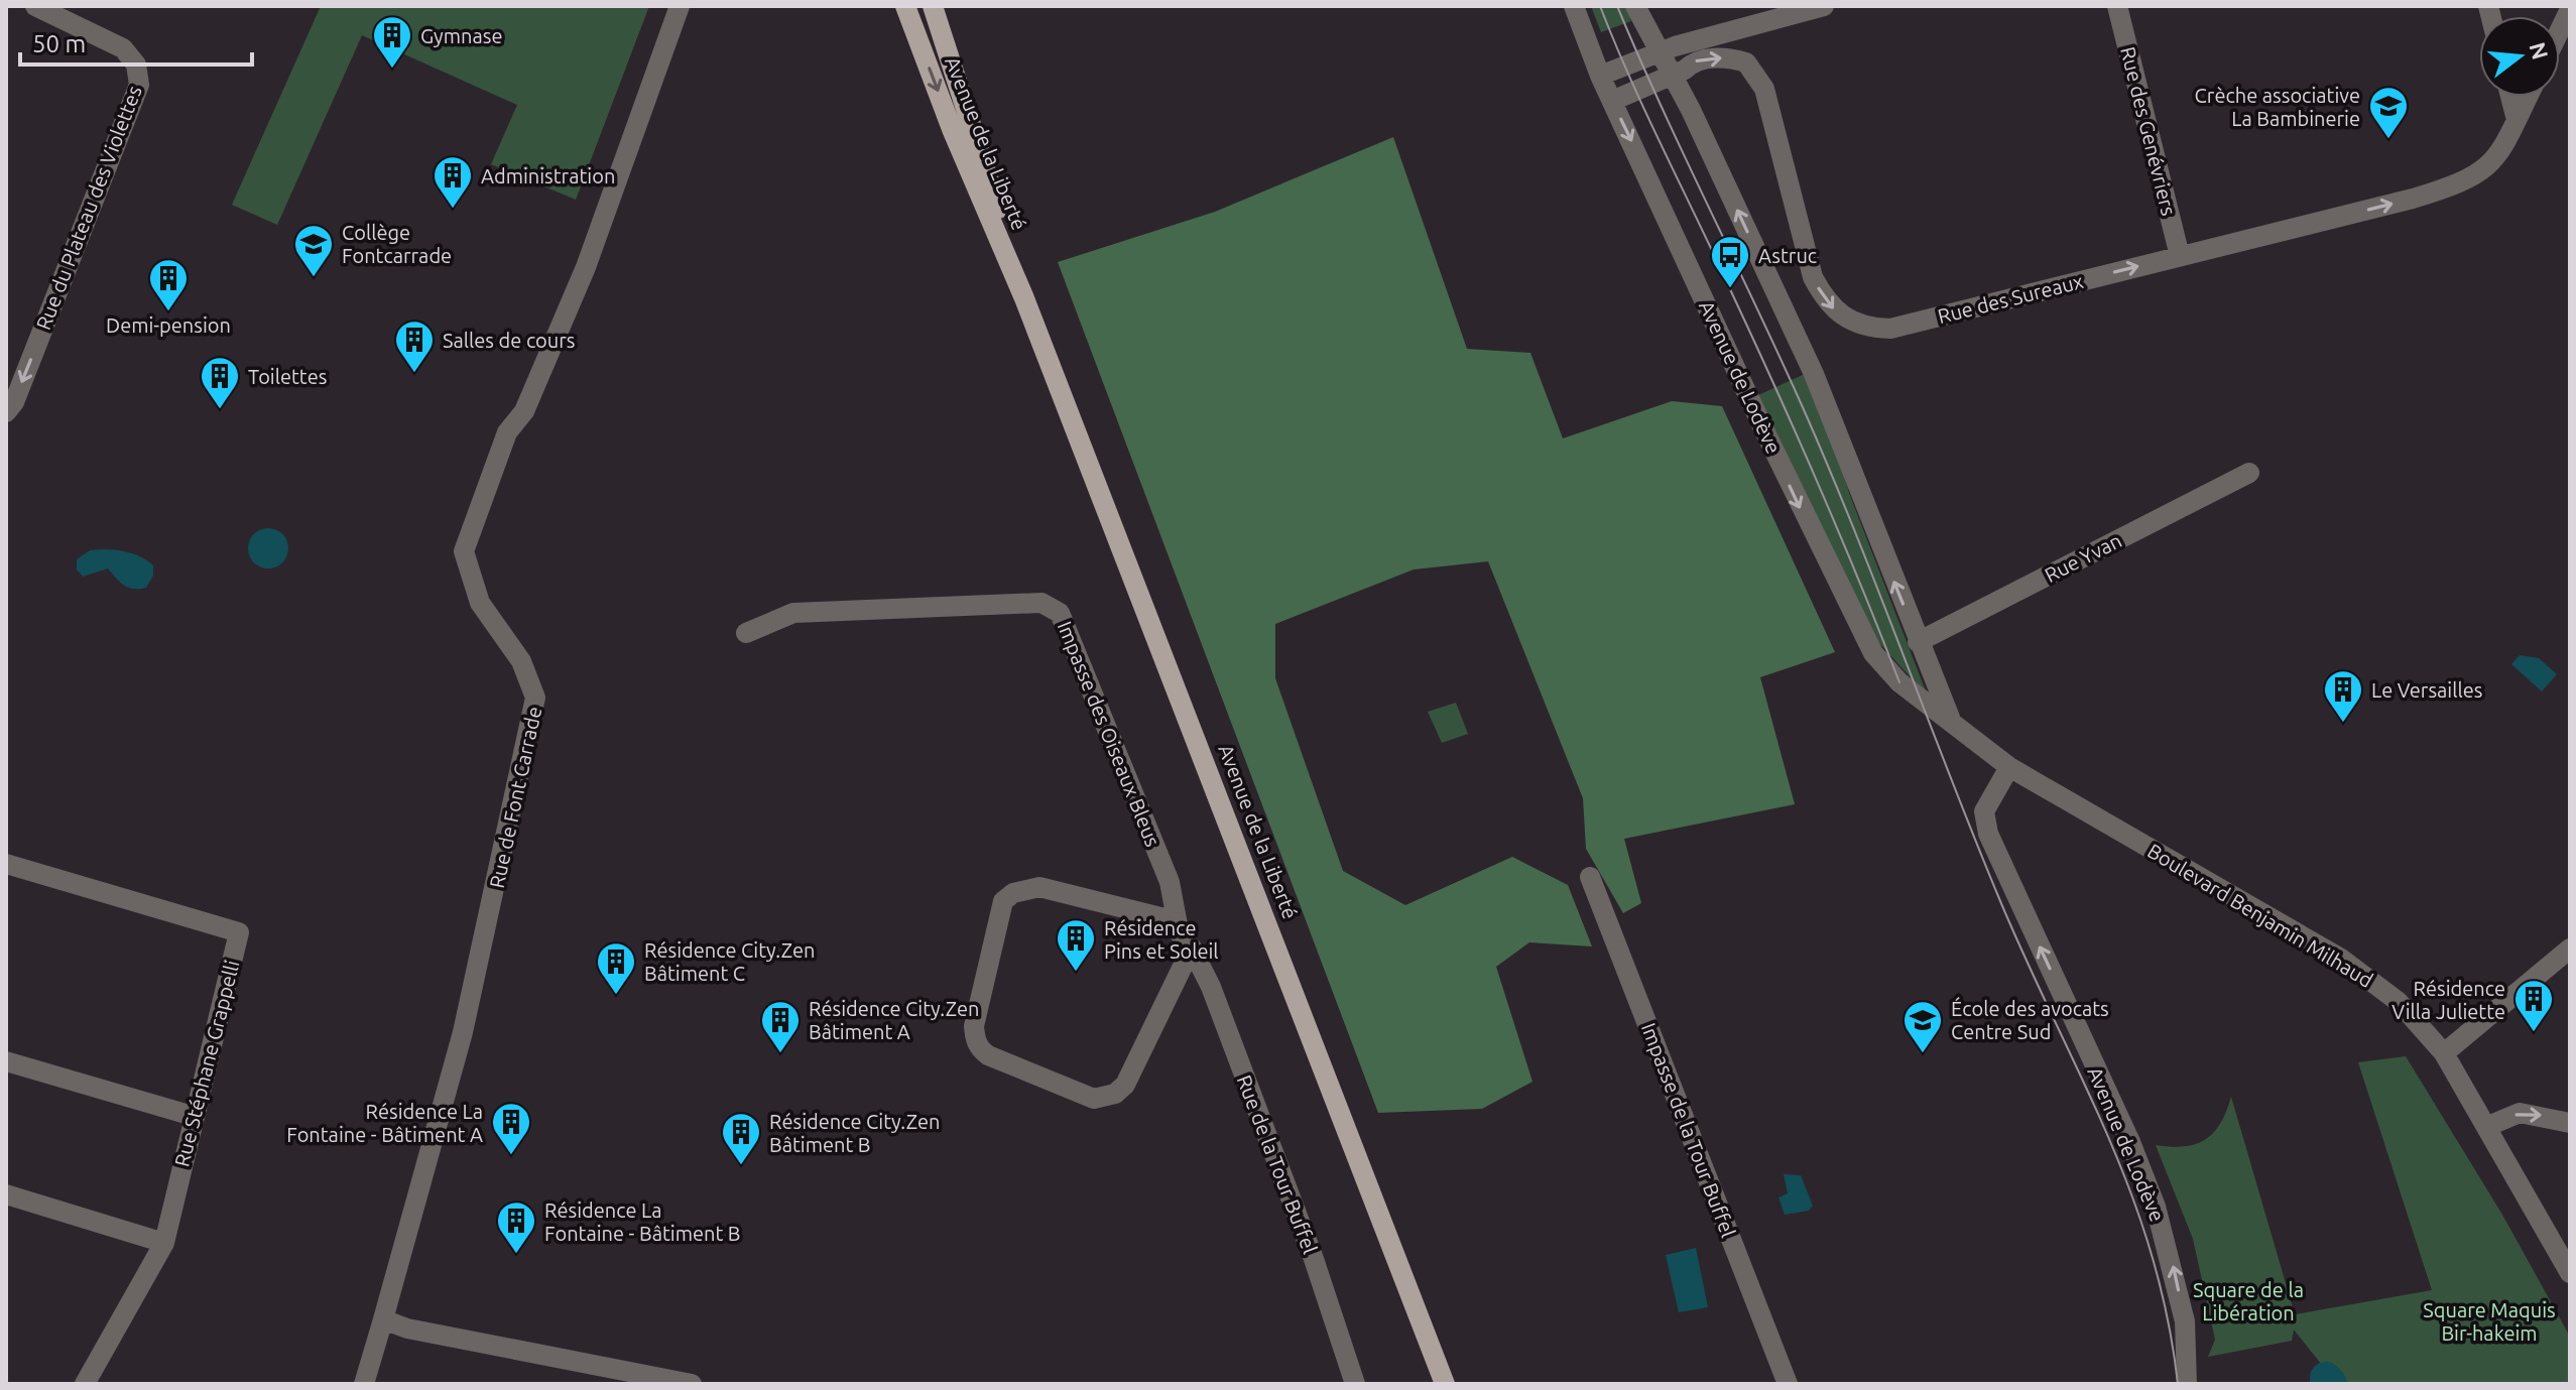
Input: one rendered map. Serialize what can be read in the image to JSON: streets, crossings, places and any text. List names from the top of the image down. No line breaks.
{"streets":{"main road":["Avenue de la Liberté"],"street":["Rue des Genévriers","Rue du Plateau des Violettes","Rue des Sureaux","Avenue de Lodève","Rue Yvan","Impasse des Oiseaux Bleus","Rue de Font Carrade","Boulevard Benjamin Milhaud","Rue Stéphane Grappelli","Impasse de la Tour Buffel","Rue de la Tour Buffel"]},"crossings":[["Rue des Genévriers","Rue des Sureaux"],["Rue des Sureaux","Avenue de Lodève"],["Avenue de Lodève","Rue Yvan"],["Avenue de Lodève","Boulevard Benjamin Milhaud"],["Impasse des Oiseaux Bleus","Rue de la Tour Buffel"]],"one_way":["Rue du Plateau des Violettes"],"parks":["Square de la Libération","Square Maquis Bir-hakeim"],"places":{"building":["Gymnase","Administration","Demi-pension","Salles de cours","Toilettes","Le Versailles","Résidence Pins et Soleil","Résidence City.Zen Bâtiment C","Résidence Villa Juliette","Résidence City.Zen Bâtiment A","Résidence La Fontaine - Bâtiment A","Résidence City.Zen Bâtiment B","Résidence La Fontaine - Bâtiment B"],"school or university":["Crèche associative La Bambinerie","Collège Fontcarrade","École des avocats Centre Sud"],"bus stop":["Astruc"]},"scale_bar":"50 m","north":"right"}
